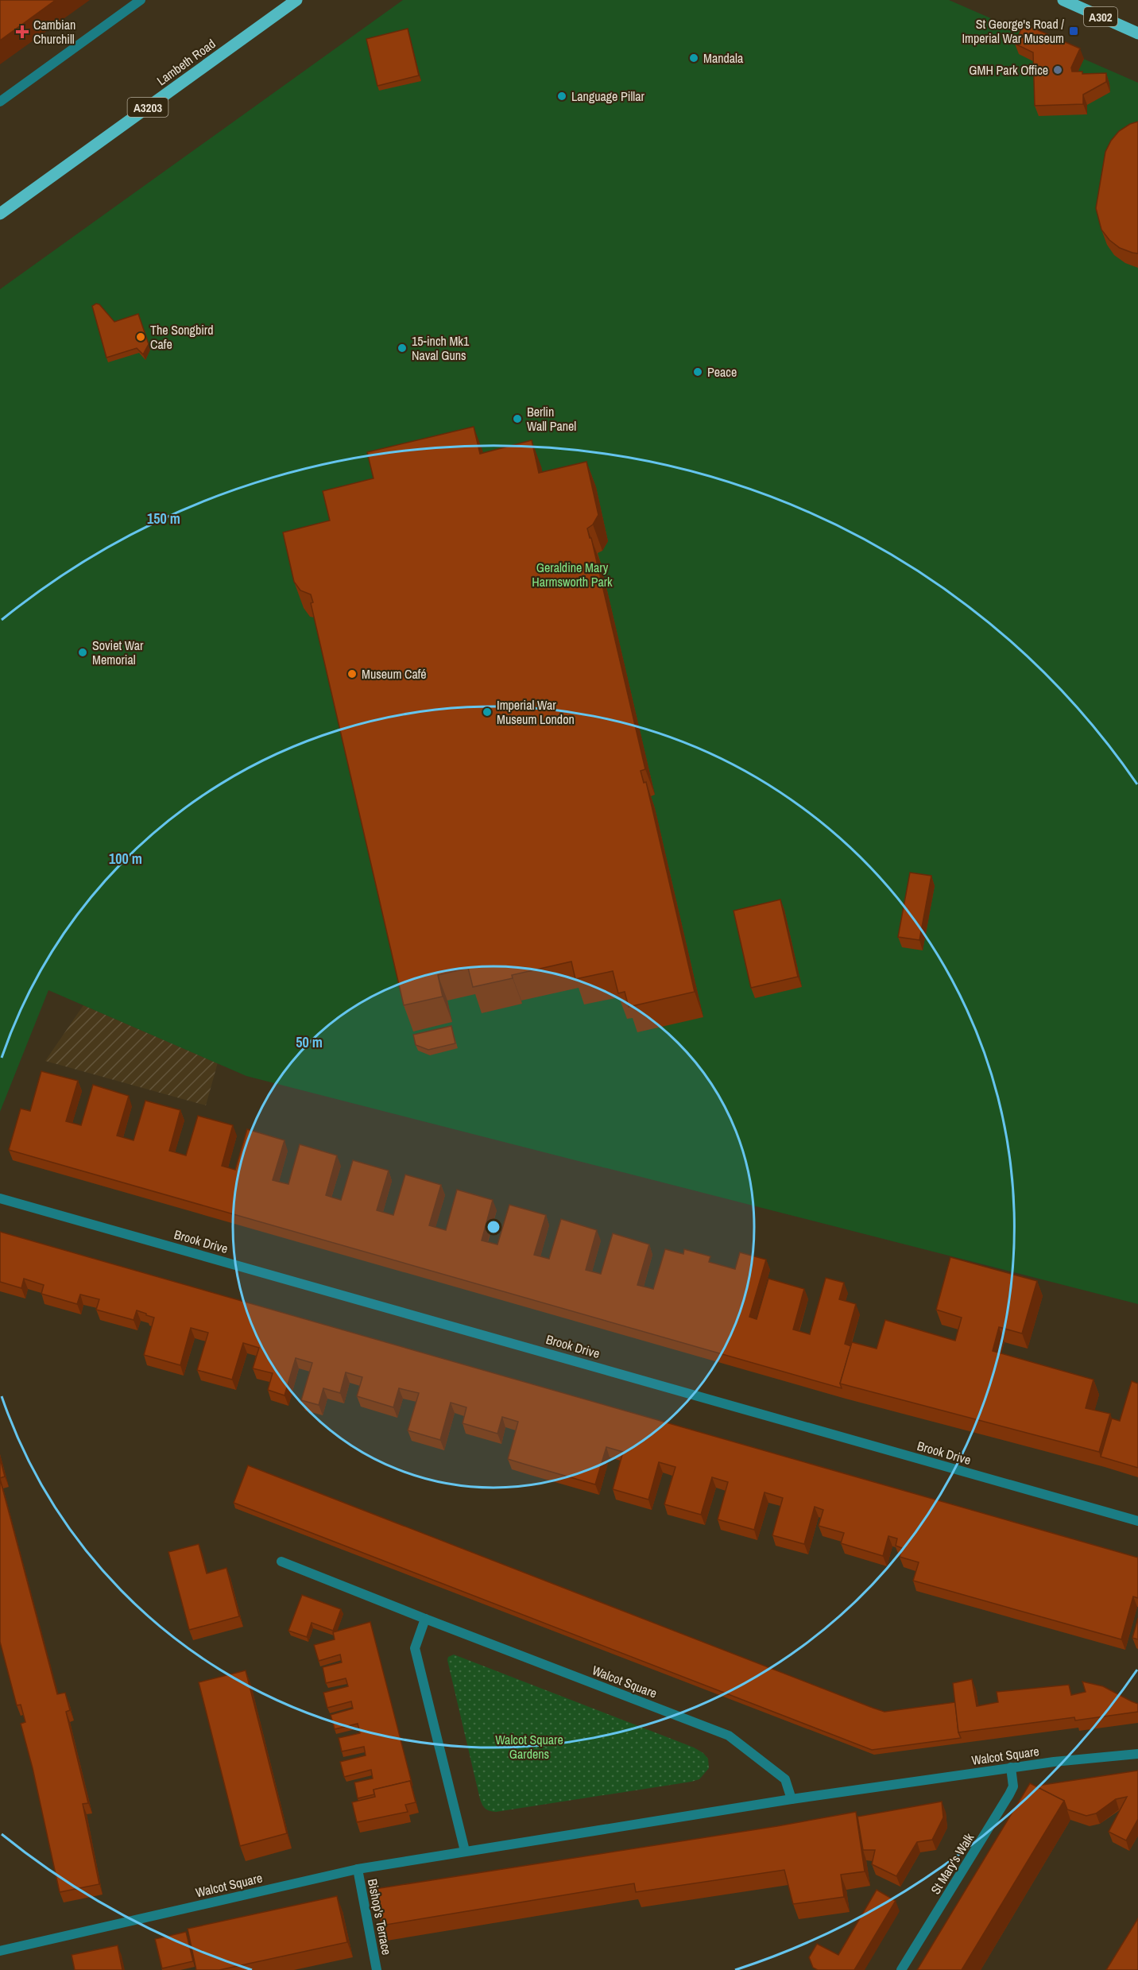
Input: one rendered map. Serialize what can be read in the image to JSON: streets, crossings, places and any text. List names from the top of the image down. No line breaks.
{"streets":{"main road":["A302","Lambeth Road","A3203"],"street":["Brook Drive","Walcot Square","St Mary's Walk","Bishop's Terrace"]},"crossings":[["Walcot Square","St Mary's Walk"],["Walcot Square","Bishop's Terrace"]],"parks":["Geraldine Mary Harmsworth Park","Walcot Square Gardens"],"places":{"transit":["St George's Road / Imperial War Museum"],"health":["Cambian Churchill"],"other":["Mandala","GMH Park Office","Language Pillar","The Songbird Cafe","15-inch Mk1 Naval Guns","Peace","Berlin Wall Panel","Soviet War Memorial","Museum Café","Imperial War Museum London"]},"rings":["150 m","100 m","50 m"]}
